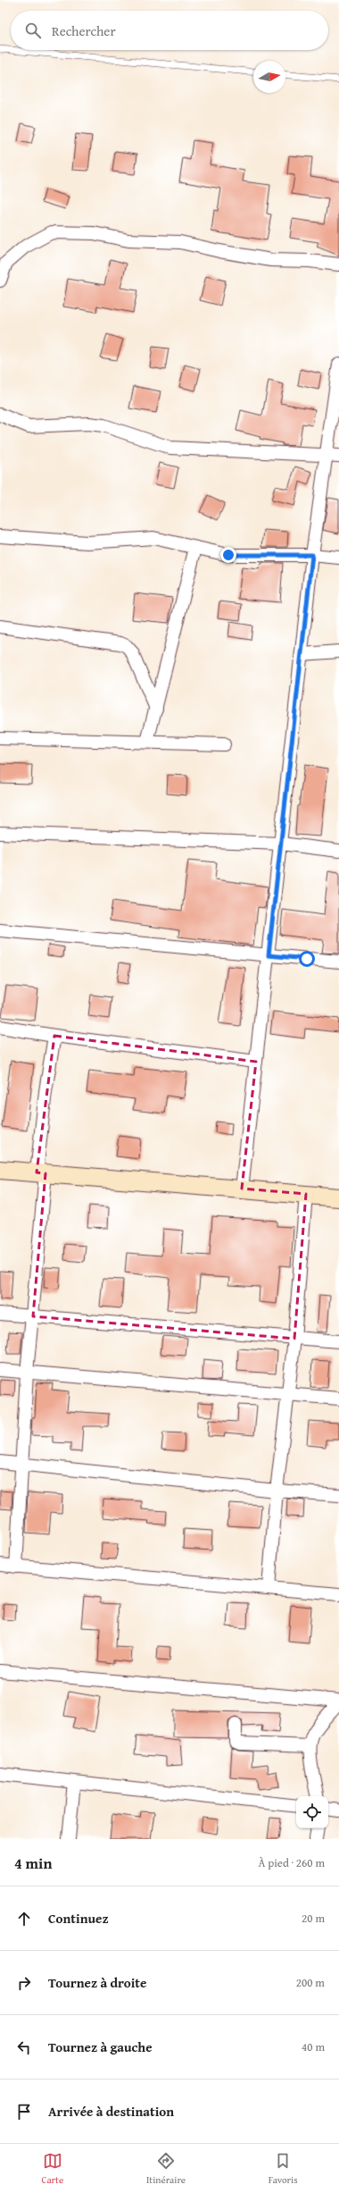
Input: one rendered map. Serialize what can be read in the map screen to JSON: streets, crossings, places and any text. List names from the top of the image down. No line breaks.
{"north":"right","page":{"search":"Rechercher","heading":["4 min","À pied · 260 m"],"list":[["Continuez","20 m"],["Tournez à droite","200 m"],["Tournez à gauche","40 m"],"Arrivée à destination"],"nav":["Carte","Itinéraire","Favoris"]}}
